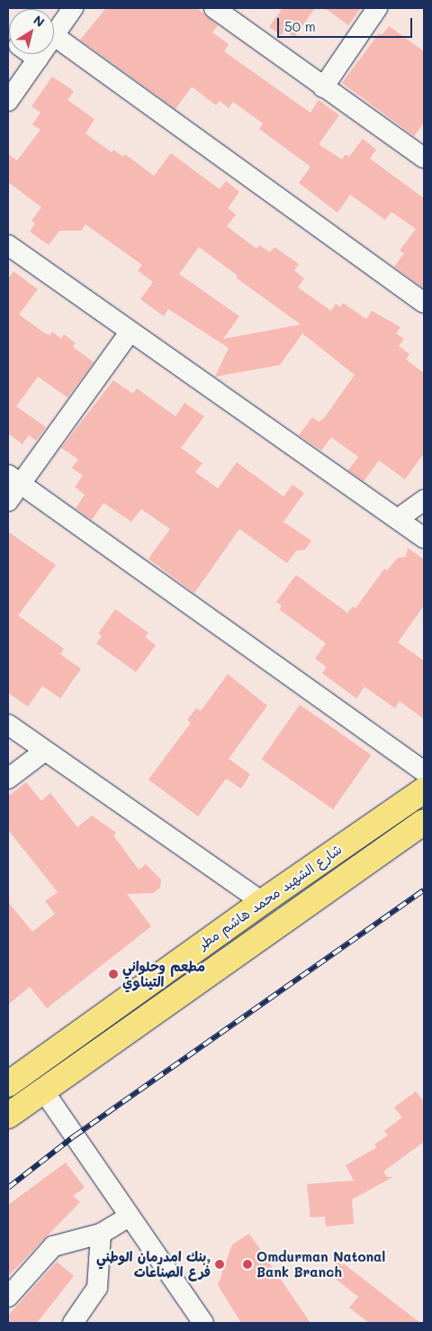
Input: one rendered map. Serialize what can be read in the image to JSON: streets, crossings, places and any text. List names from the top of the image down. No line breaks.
{"streets":{"main road":["شارع الشهيد محمد هاشم مطر"]},"places":["مطعم وحلواني التيناوي","بنك امدرمان الوطني, فرع الصناعات","Omdurman Natonal Bank Branch"],"scale_bar":"50 m","north":"top right"}
